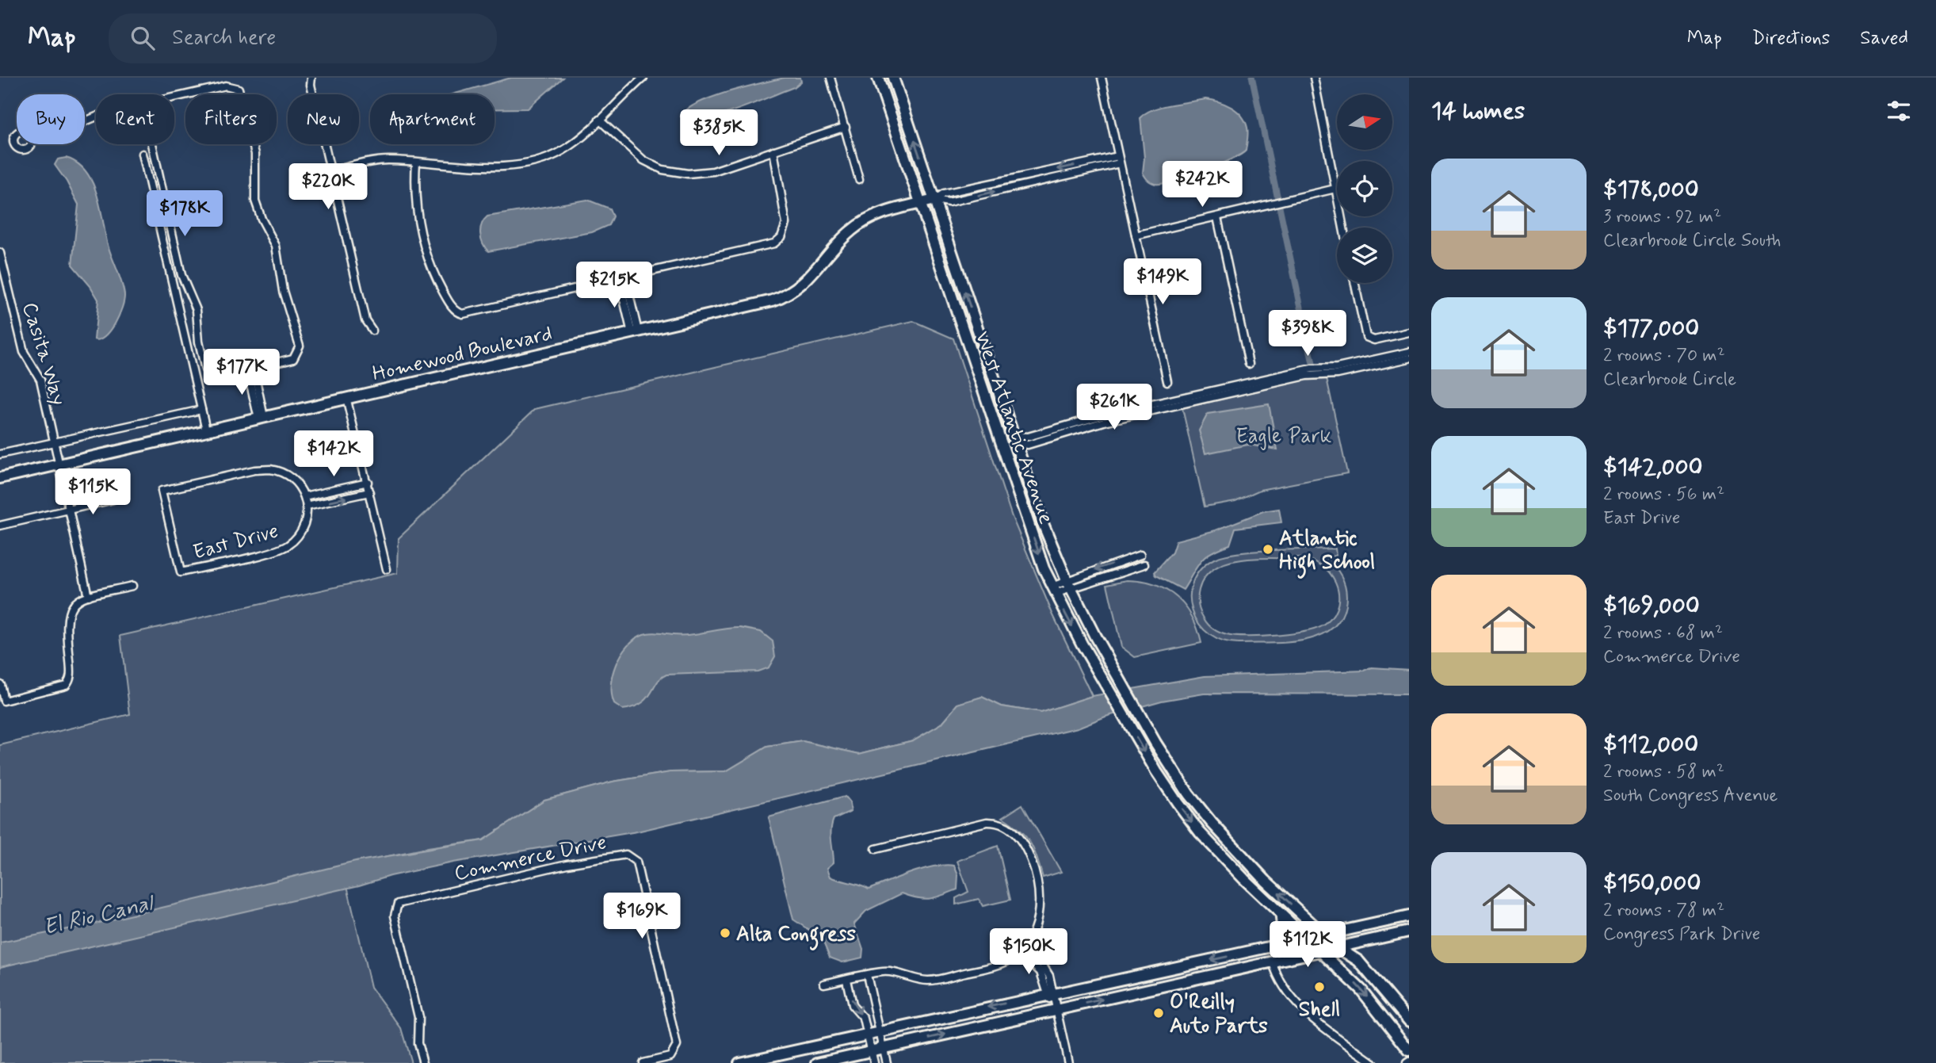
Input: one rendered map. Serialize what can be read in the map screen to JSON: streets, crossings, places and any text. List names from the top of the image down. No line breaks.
{"streets":{"main road":["Homewood Boulevard","West Atlantic Avenue"],"street":["Casita Way","East Drive","Commerce Drive"]},"crossings":[["Homewood Boulevard","Casita Way"],["Homewood Boulevard","West Atlantic Avenue"]],"water":["El Rio Canal"],"parks":["Eagle Park"],"places":["Atlantic High School","Alta Congress","Shell","O'Reilly Auto Parts"],"north":"right","page":{"header":"Map","search":"Search here","nav":["Map","Directions","Saved"],"heading":"14 homes","chip":["Buy","Rent","Filters","New","Apartment"],"price":["$385K","$242K","$220K","$178K","$149K","$215K","$398K","$177K","$261K","$142K","$115K","$169K","$112K","$150K"],"list":[{"name":"$178,000","note":"3 rooms · 92 m² · Clearbrook Circle South"},{"name":"$177,000","note":"2 rooms · 70 m² · Clearbrook Circle"},{"name":"$142,000","note":"2 rooms · 56 m² · East Drive"},{"name":"$169,000","note":"2 rooms · 68 m² · Commerce Drive"},{"name":"$112,000","note":"2 rooms · 58 m² · South Congress Avenue"},{"name":"$150,000","note":"2 rooms · 78 m² · Congress Park Drive"}]}}
